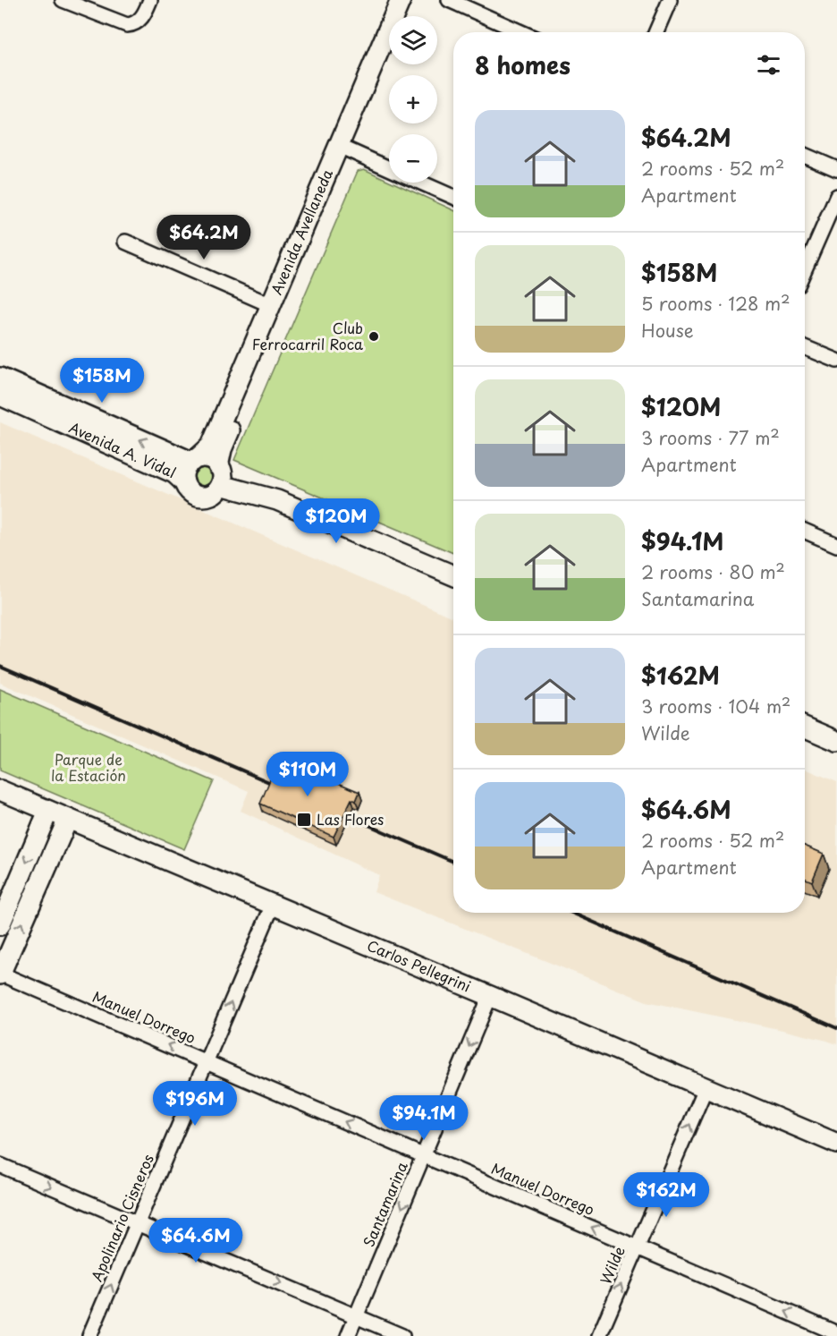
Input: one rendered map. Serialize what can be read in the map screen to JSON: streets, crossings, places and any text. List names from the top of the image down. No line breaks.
{"streets":{"street":["Avenida Avellaneda","Avenida A. Vidal","Carlos Pellegrini","Manuel Dorrego","Santamarina","Apolinario Cisneros","Wilde"]},"crossings":[["Avenida Avellaneda","Avenida A. Vidal"],["Carlos Pellegrini","Santamarina"],["Carlos Pellegrini","Apolinario Cisneros"],["Carlos Pellegrini","Wilde"],["Manuel Dorrego","Santamarina"],["Manuel Dorrego","Apolinario Cisneros"],["Manuel Dorrego","Wilde"]],"one_way":["Manuel Dorrego","Santamarina","Apolinario Cisneros","Wilde"],"parks":["Parque de la Estación"],"places":{"other":["Club Ferrocarril Roca"],"transit":["Las Flores"]},"page":{"map_buttons":["+","−"],"heading":"8 homes","list":[{"name":"$64.2M","note":"2 rooms · 52 m² · Apartment"},{"name":"$158M","note":"5 rooms · 128 m² · House"},{"name":"$120M","note":"3 rooms · 77 m² · Apartment"},{"name":"$94.1M","note":"2 rooms · 80 m² · Santamarina"},{"name":"$162M","note":"3 rooms · 104 m² · Wilde"},{"name":"$64.6M","note":"2 rooms · 52 m² · Apartment"}],"price":["$64.2M","$158M","$120M","$110M","$196M","$94.1M","$162M","$64.6M"]}}
